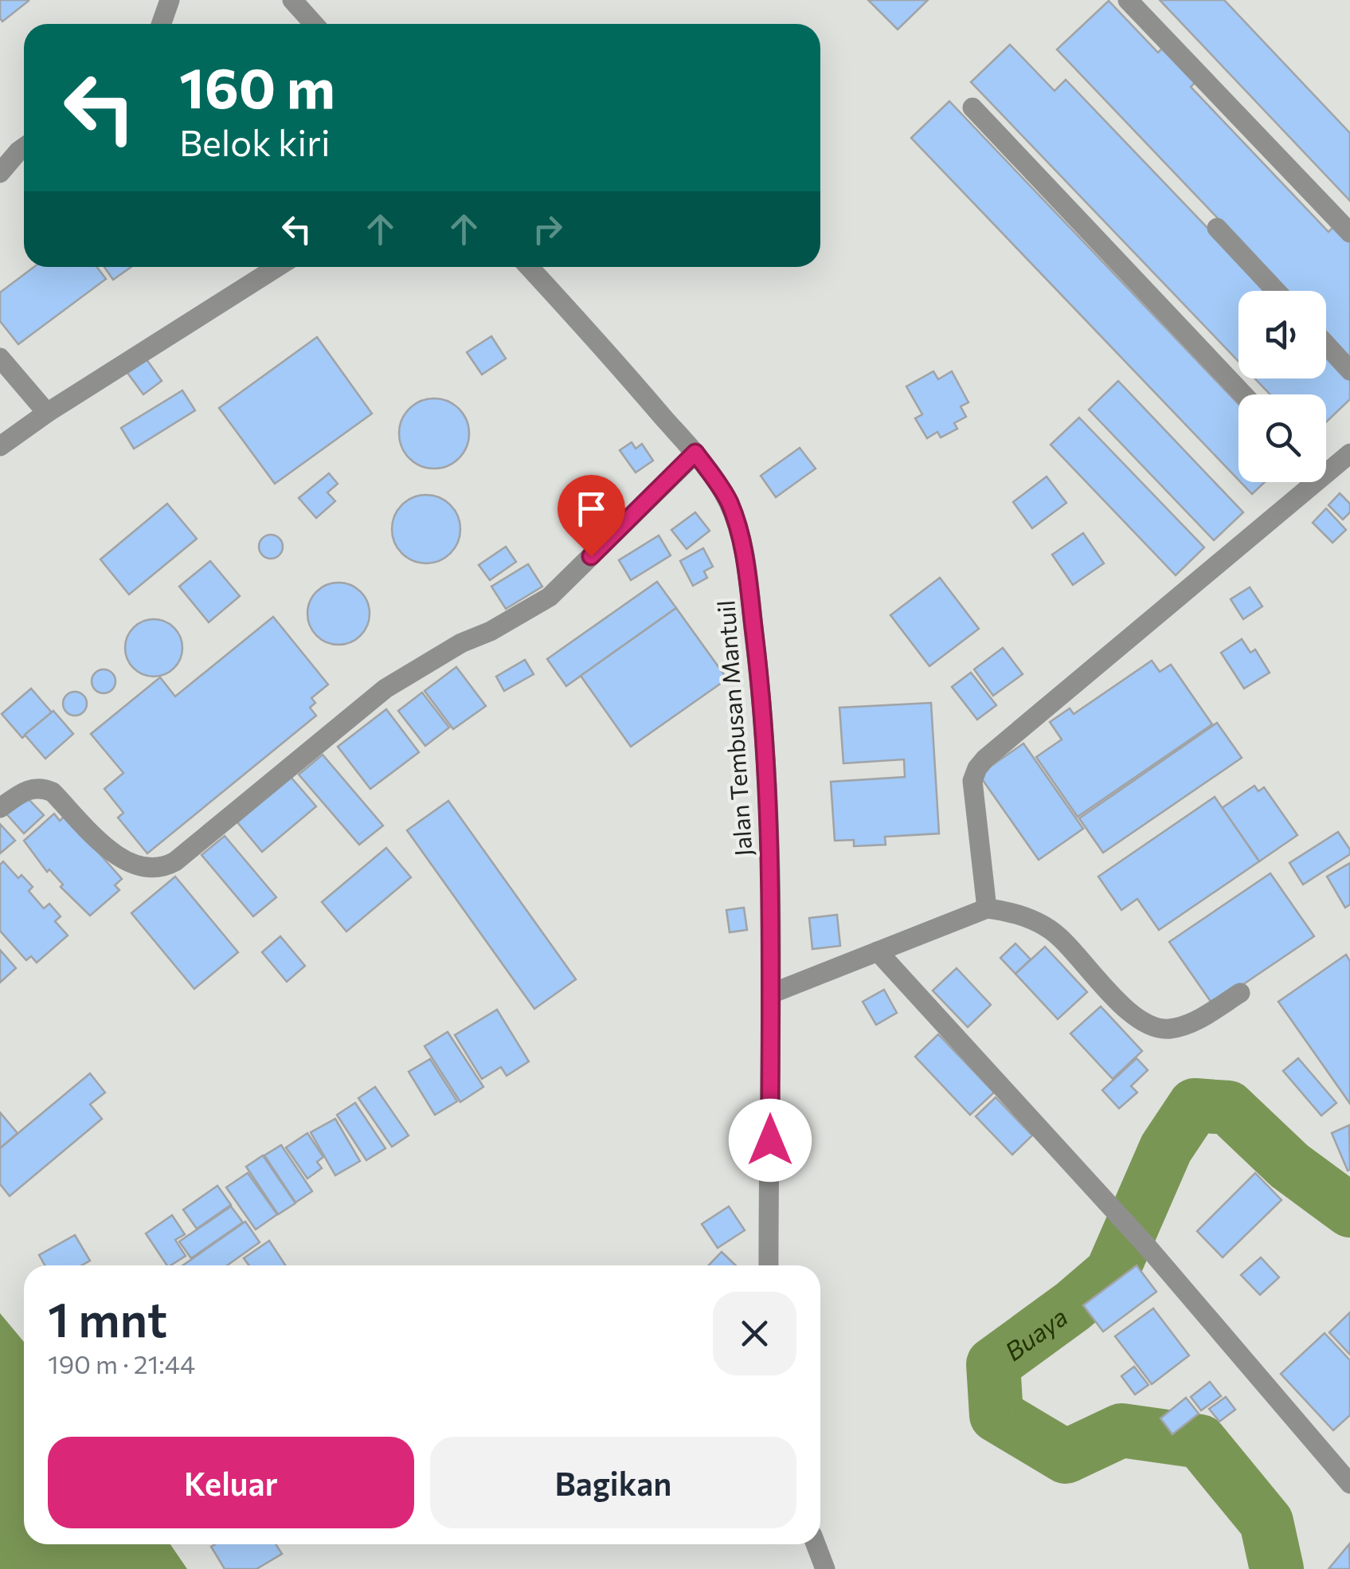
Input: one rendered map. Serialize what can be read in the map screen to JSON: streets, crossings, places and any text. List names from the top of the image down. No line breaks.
{"streets":{"street":["Jalan Tembusan Mantuil"]},"water":["Buaya"],"page":{"turn":["160 m","Belok kiri"],"heading":["1 mnt","190 m · 21:44"],"buttons":["Keluar","Bagikan"]}}
